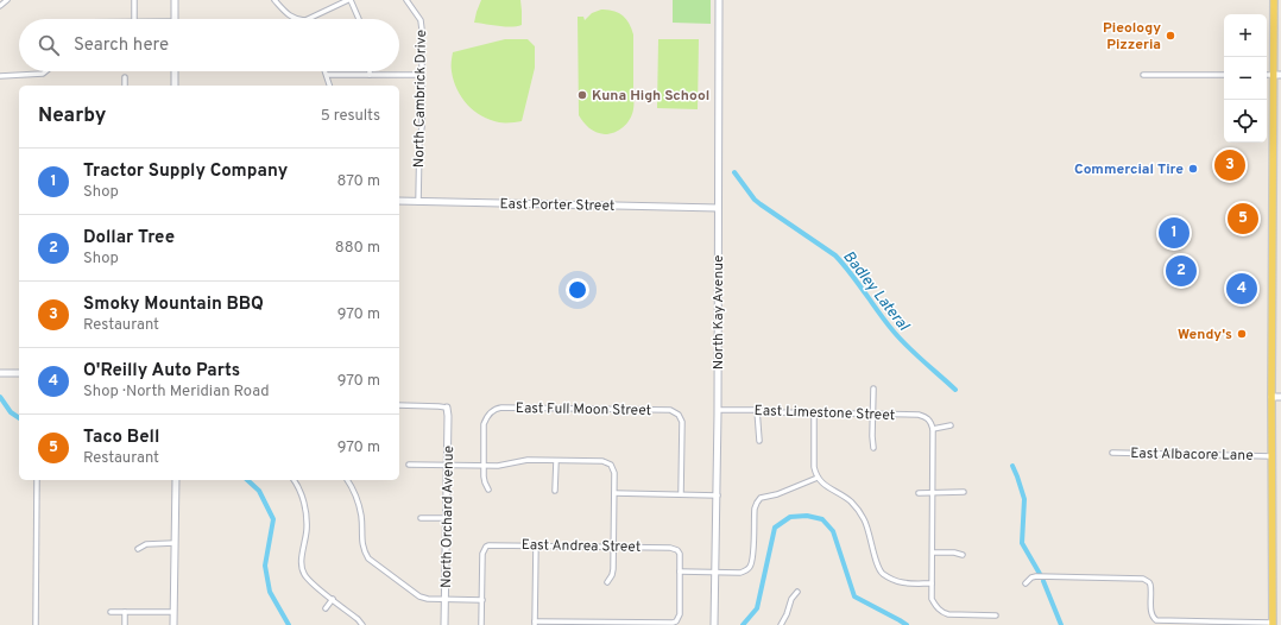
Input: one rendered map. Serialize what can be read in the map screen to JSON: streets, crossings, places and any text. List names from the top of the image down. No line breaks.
{"streets":{"street":["North Cambrick Drive","East Porter Street","North Kay Avenue","East Full Moon Street","East Limestone Street","East Albacore Lane","North Orchard Avenue","East Andrea Street"]},"crossings":[["North Cambrick Drive","East Porter Street"],["East Porter Street","North Kay Avenue"],["North Kay Avenue","East Limestone Street"]],"water":["Badley Lateral"],"places":["Pieology Pizzeria","Kuna High School","Commercial Tire","Wendy's"],"page":{"map_buttons":["+","−"],"search":"Search here","heading":["Nearby","5 results"],"pins":["3","5","1","2","4"],"list":[{"mark":"1","name":"Tractor Supply Company","note":"Shop","value":"870 m"},{"mark":"2","name":"Dollar Tree","note":"Shop","value":"880 m"},{"mark":"3","name":"Smoky Mountain BBQ","note":"Restaurant","value":"970 m"},{"mark":"4","name":"O'Reilly Auto Parts","note":"Shop · North Meridian Road","value":"970 m"},{"mark":"5","name":"Taco Bell","note":"Restaurant","value":"970 m"}]}}
